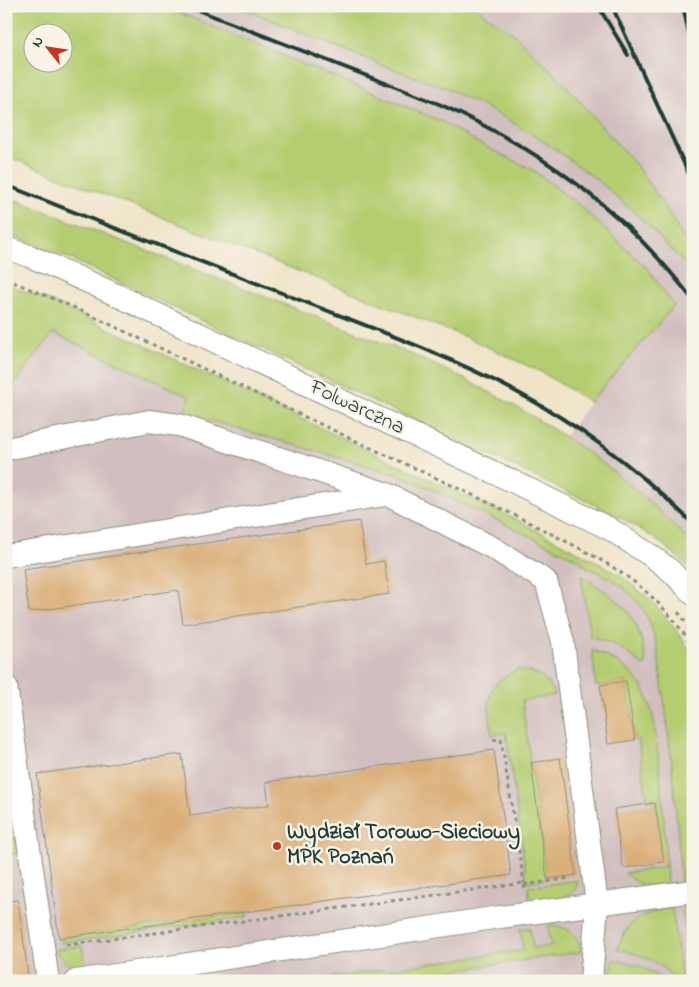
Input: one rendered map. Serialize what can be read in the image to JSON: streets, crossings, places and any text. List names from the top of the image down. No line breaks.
{"streets":{"street":["Folwarczna"]},"places":["Wydział Torowo-Sieciowy MPK Poznań"],"north":"top left"}
